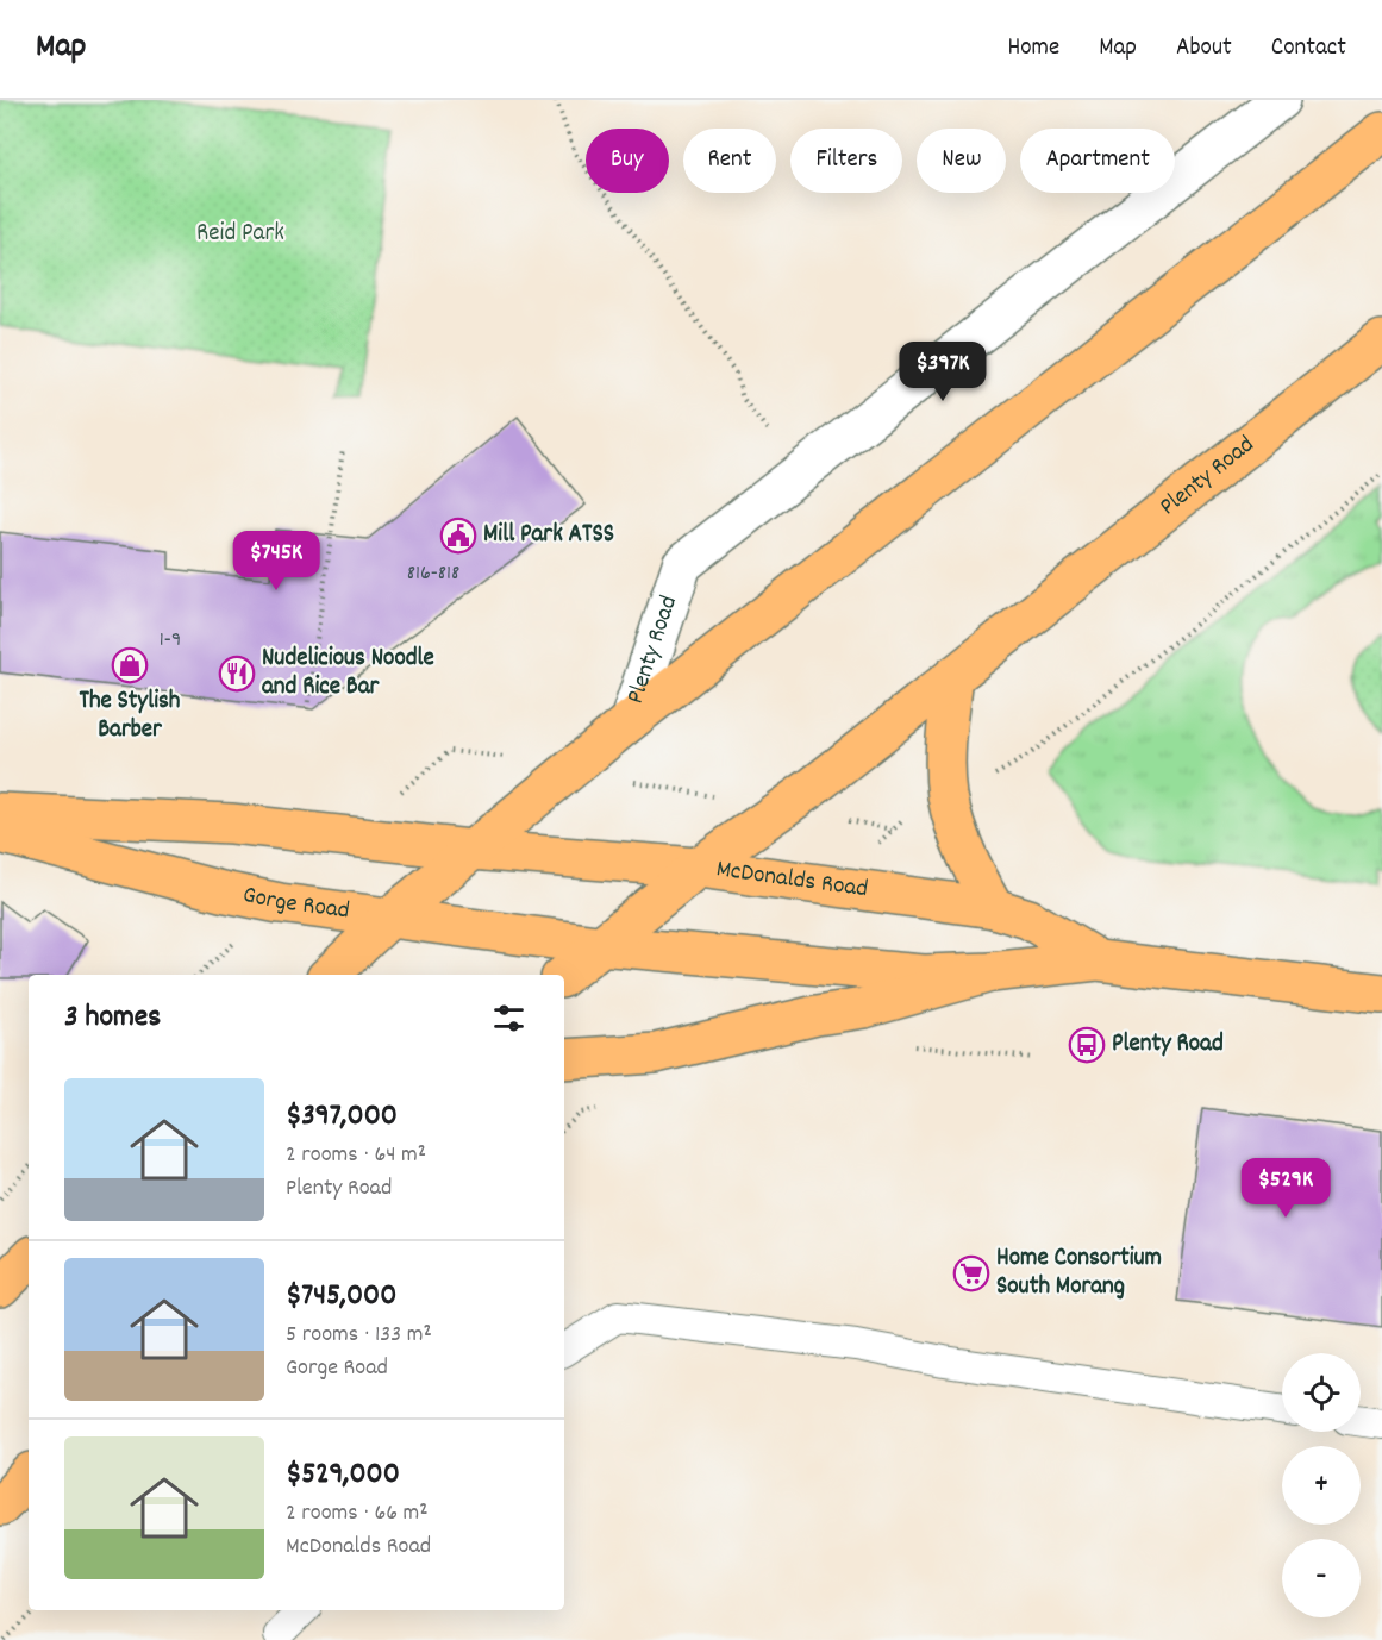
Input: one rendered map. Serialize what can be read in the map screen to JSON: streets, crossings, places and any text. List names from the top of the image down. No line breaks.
{"streets":{"main road":["Plenty Road","McDonalds Road","Gorge Road"]},"crossings":[["Plenty Road","McDonalds Road"],["Plenty Road","Gorge Road"],["McDonalds Road","Gorge Road"]],"parks":["Reid Park"],"places":{"public building":["Mill Park ATSS"],"shop":["The Stylish Barber"],"restaurant":["Nudelicious Noodle and Rice Bar"],"bus stop":["Plenty Road"],"supermarket":["Home Consortium South Morang"]},"house_numbers":["816-818","1-9"],"page":{"header":"Map","nav":["Home","Map","About","Contact"],"chip":["Buy","Rent","Filters","New","Apartment"],"price":["$397K","$745K","$529K"],"heading":"3 homes","list":[{"name":"$397,000","note":"2 rooms · 64 m² · Plenty Road"},{"name":"$745,000","note":"5 rooms · 133 m² · Gorge Road"},{"name":"$529,000","note":"2 rooms · 66 m² · McDonalds Road"}],"map_buttons":["+","−"]}}
